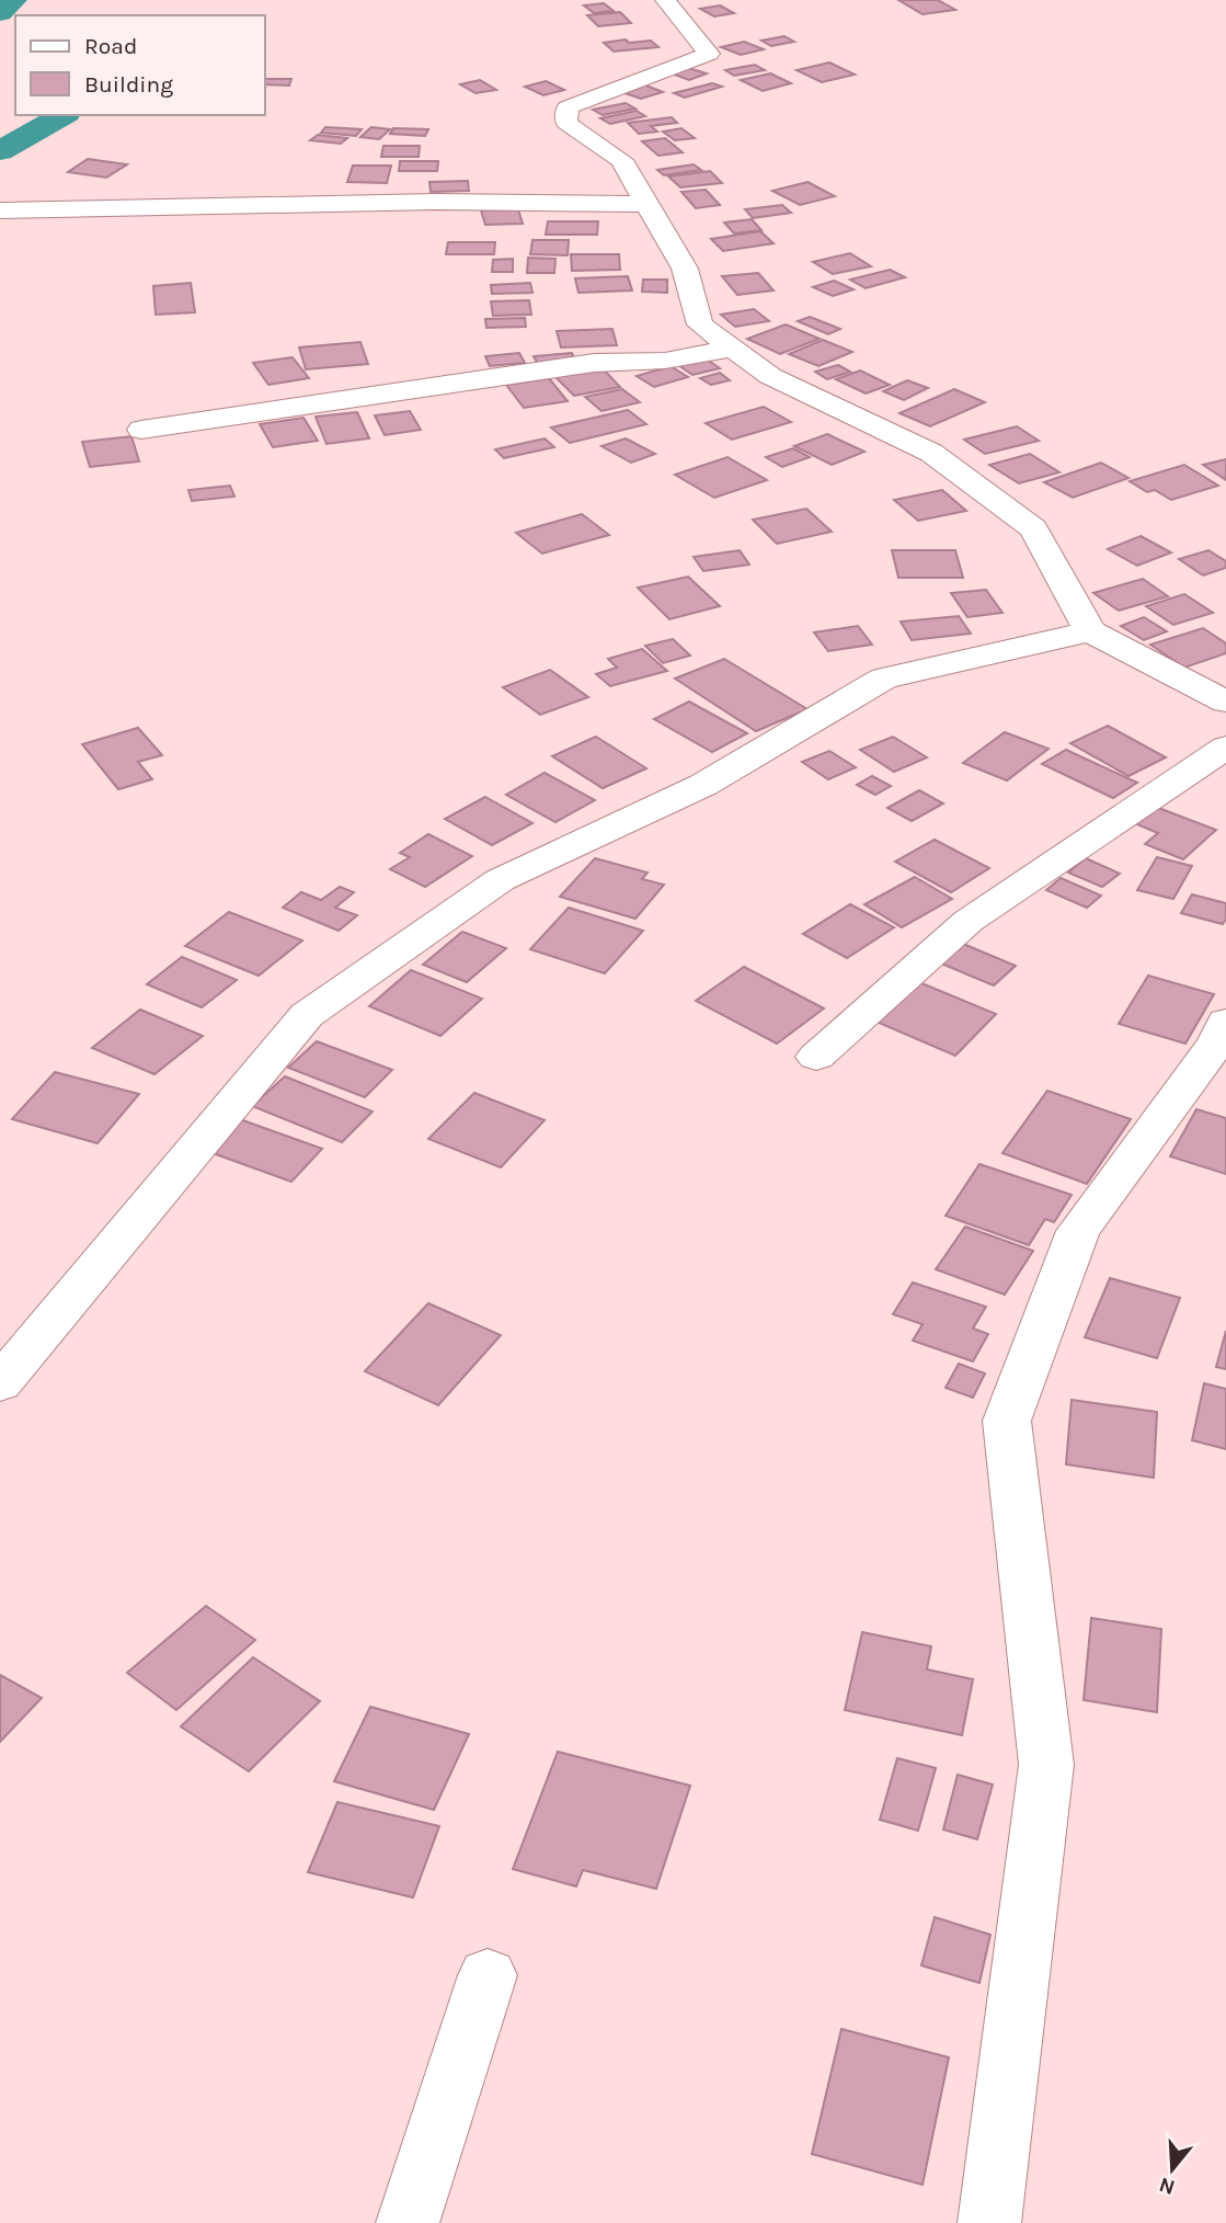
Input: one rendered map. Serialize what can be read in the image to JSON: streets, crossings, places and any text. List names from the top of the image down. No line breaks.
{"legend":["Road","Building"],"north":"bottom"}
